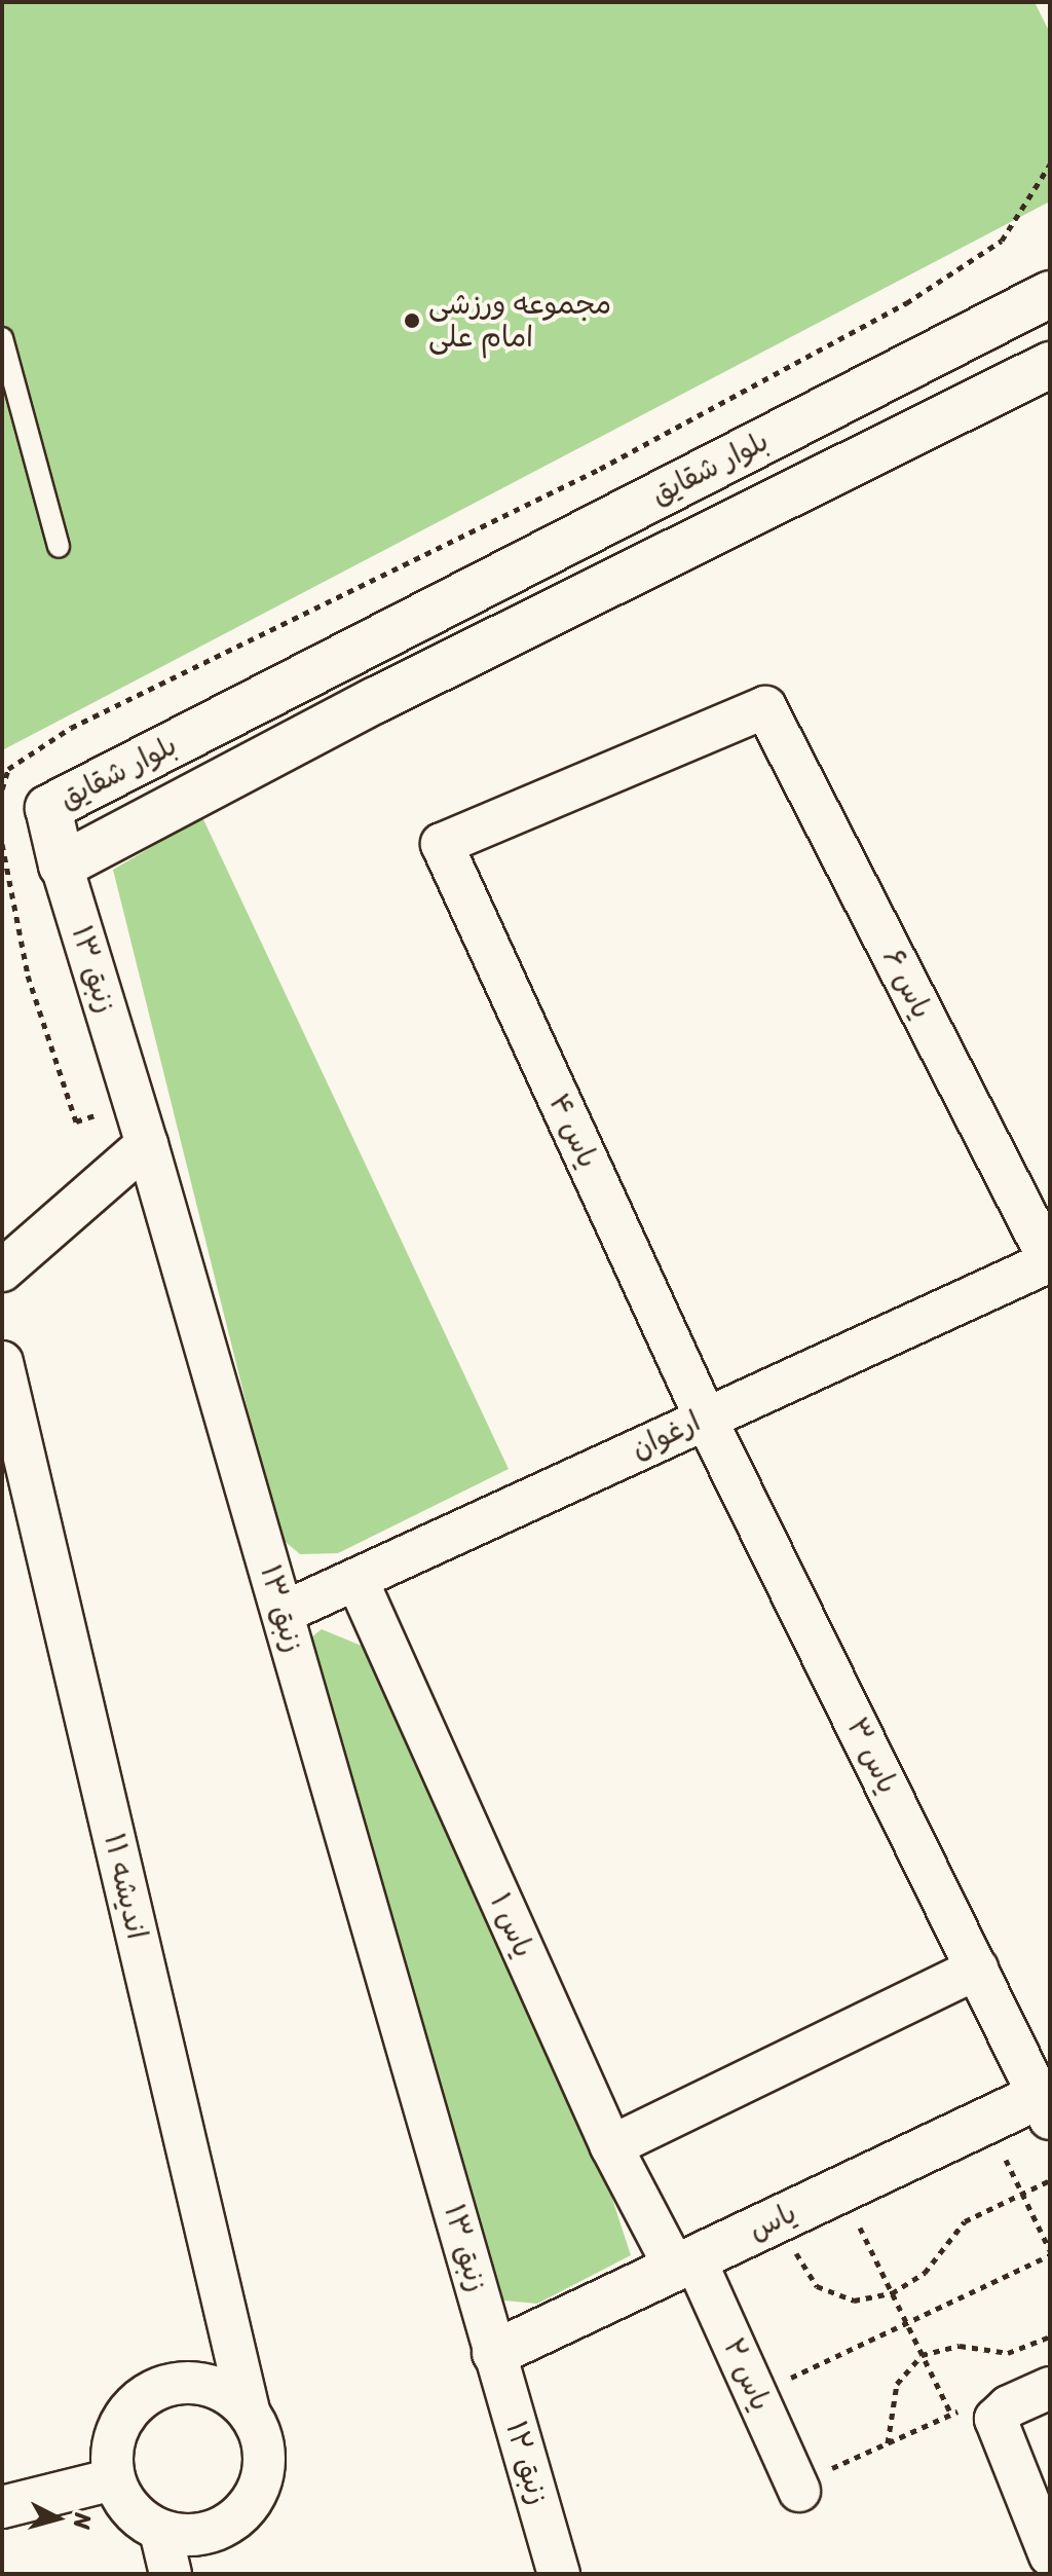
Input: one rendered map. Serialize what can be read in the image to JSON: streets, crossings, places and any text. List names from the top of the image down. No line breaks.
{"streets":{"street":["بلوار شقایق","زنبق ۱۳","یاس ۶","یاس ۴","ارغوان","یاس ۳","اندیشه ۱۱","یاس ۱","یاس","یاس ۲","زنبق ۱۲"]},"crossings":[["بلوار شقایق","زنبق ۱۳"],["زنبق ۱۳","ارغوان"],["زنبق ۱۳","یاس"],["زنبق ۱۳","زنبق ۱۲"],["یاس ۶","یاس ۴"],["یاس ۶","ارغوان"],["یاس ۴","ارغوان"],["یاس ۴","یاس ۳"],["ارغوان","یاس ۳"],["ارغوان","یاس ۱"],["یاس ۳","یاس"],["یاس ۱","یاس"],["یاس ۱","یاس ۲"],["یاس","یاس ۲"],["یاس","زنبق ۱۲"]],"places":["مجموعه ورزشی امام علی"],"north":"right"}
